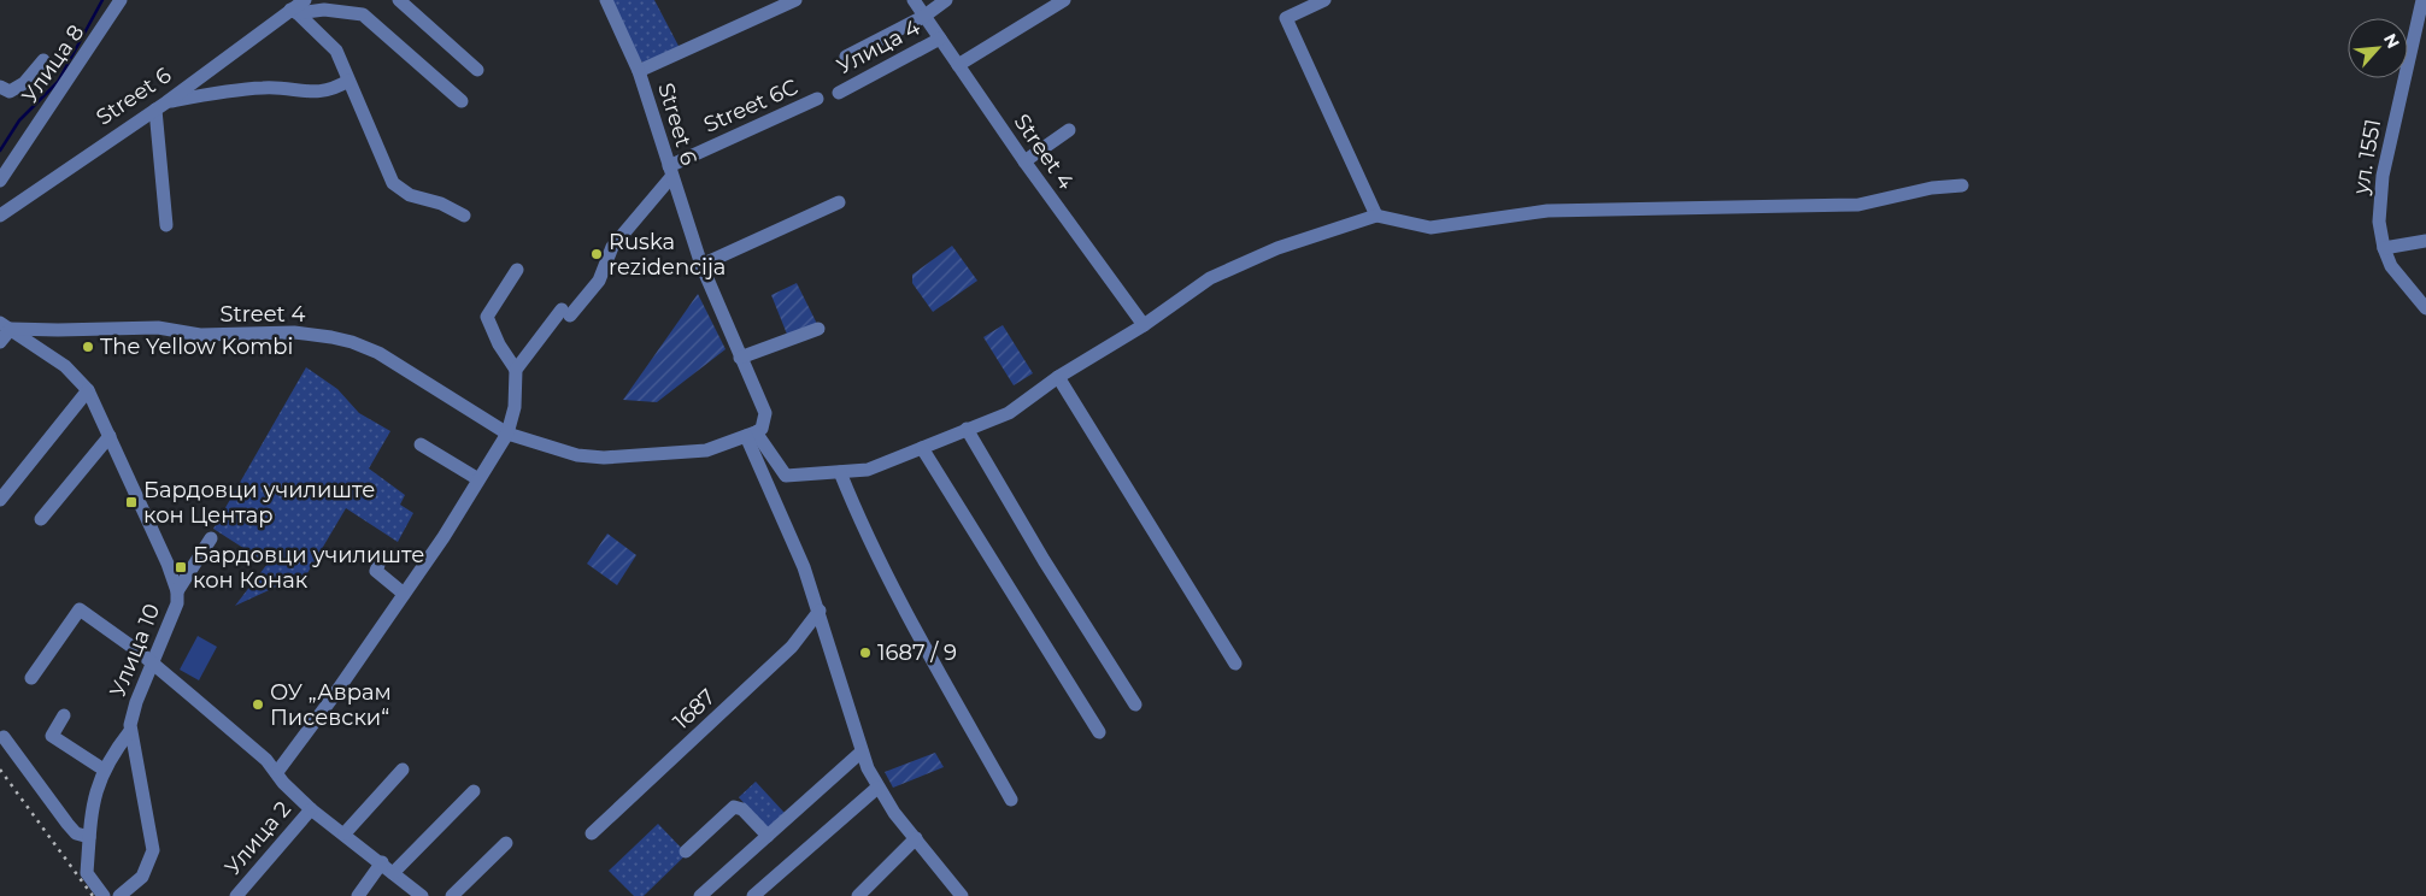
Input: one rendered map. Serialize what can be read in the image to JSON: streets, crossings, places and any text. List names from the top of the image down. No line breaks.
{"streets":{"street":["Улица 4","Улица 8","Street 6","Street 6C","Street 4","ул. 1551","Улица 10","1687","Улица 2"]},"crossings":[["Улица 4","Street 4"],["Street 6","Street 6C"],["Street 6","Street 4"],["Street 4","Улица 10"],["Street 4","Улица 2"],["Улица 10","Улица 2"]],"places":{"other":["Ruska rezidencija","The Yellow Kombi","1687 / 9","ОУ „Аврам Писевски“"],"transit":["Бардовци училиште кон Центар","Бардовци училиште кон Конак"]},"north":"top right"}
